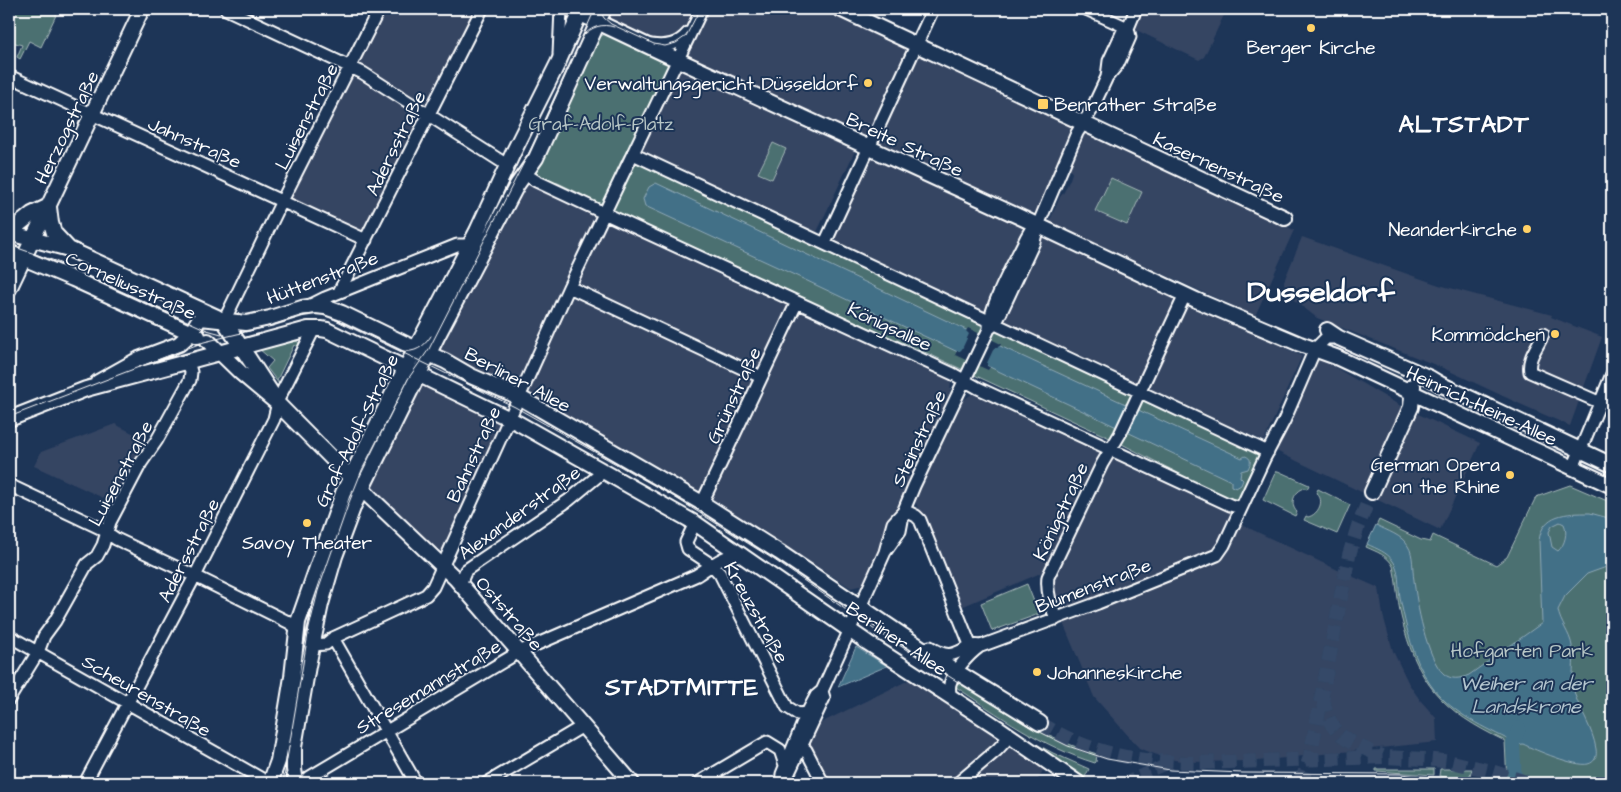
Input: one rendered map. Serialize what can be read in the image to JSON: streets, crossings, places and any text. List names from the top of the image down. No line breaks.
{"streets":{"main road":["Herzogstraße","Breite Straße","Kasernenstraße","Hüttenstraße","Corneliusstraße","Berliner Allee","Heinrich-Heine-Allee","Graf-Adolf-Straße","Oststraße"],"street":["Luisenstraße","Jahnstraße","Adersstraße","Königsallee","Grünstraße","Steinstraße","Bahnstraße","Königstraße","Alexanderstraße","Blumenstraße","Kreuzstraße","Stresemannstraße","Scheurenstraße"]},"crossings":[["Luisenstraße","Jahnstraße"],["Luisenstraße","Hüttenstraße"],["Luisenstraße","Corneliusstraße"],["Luisenstraße","Scheurenstraße"],["Herzogstraße","Jahnstraße"],["Herzogstraße","Corneliusstraße"],["Jahnstraße","Adersstraße"],["Adersstraße","Hüttenstraße"],["Adersstraße","Berliner Allee"],["Adersstraße","Oststraße"],["Adersstraße","Scheurenstraße"],["Breite Straße","Heinrich-Heine-Allee"],["Breite Straße","Königstraße"],["Hüttenstraße","Corneliusstraße"],["Hüttenstraße","Berliner Allee"],["Hüttenstraße","Graf-Adolf-Straße"],["Königsallee","Grünstraße"],["Königsallee","Graf-Adolf-Straße"],["Königsallee","Steinstraße"],["Königsallee","Bahnstraße"],["Königsallee","Königstraße"],["Königsallee","Blumenstraße"],["Berliner Allee","Grünstraße"],["Berliner Allee","Graf-Adolf-Straße"],["Berliner Allee","Steinstraße"],["Berliner Allee","Bahnstraße"],["Berliner Allee","Alexanderstraße"],["Berliner Allee","Blumenstraße"],["Berliner Allee","Kreuzstraße"],["Berliner Allee","Stresemannstraße"],["Heinrich-Heine-Allee","Königstraße"],["Graf-Adolf-Straße","Bahnstraße"],["Graf-Adolf-Straße","Oststraße"],["Graf-Adolf-Straße","Scheurenstraße"],["Steinstraße","Kreuzstraße"],["Bahnstraße","Oststraße"],["Königstraße","Blumenstraße"],["Alexanderstraße","Oststraße"],["Kreuzstraße","Stresemannstraße"],["Oststraße","Stresemannstraße"]],"districts":["ALTSTADT","Dusseldorf","STADTMITTE"],"water":["Weiher an der Landskrone"],"parks":["Graf-Adolf-Platz","Hofgarten Park"],"places":{"other":["Berger Kirche","Verwaltungsgericht Düsseldorf","Neanderkirche","Kommödchen","German Opera on the Rhine","Savoy Theater","Johanneskirche"],"transit":["Benrather Straße"]}}
